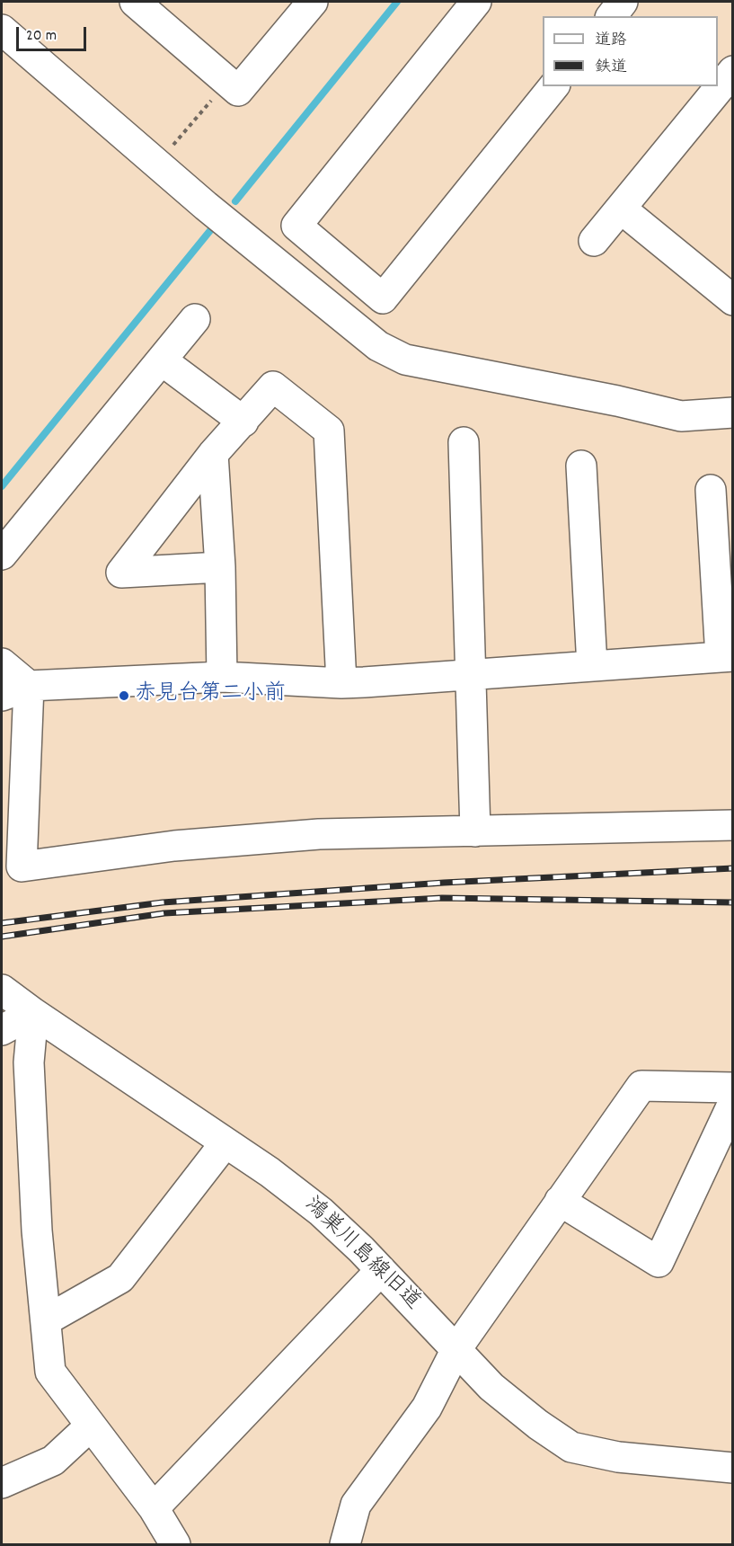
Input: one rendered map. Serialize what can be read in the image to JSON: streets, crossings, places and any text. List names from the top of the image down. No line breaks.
{"streets":{"street":["鴻巣川島線旧道"]},"places":["赤見台第二小前"],"legend":["道路","鉄道"],"scale_bar":"20 m"}
